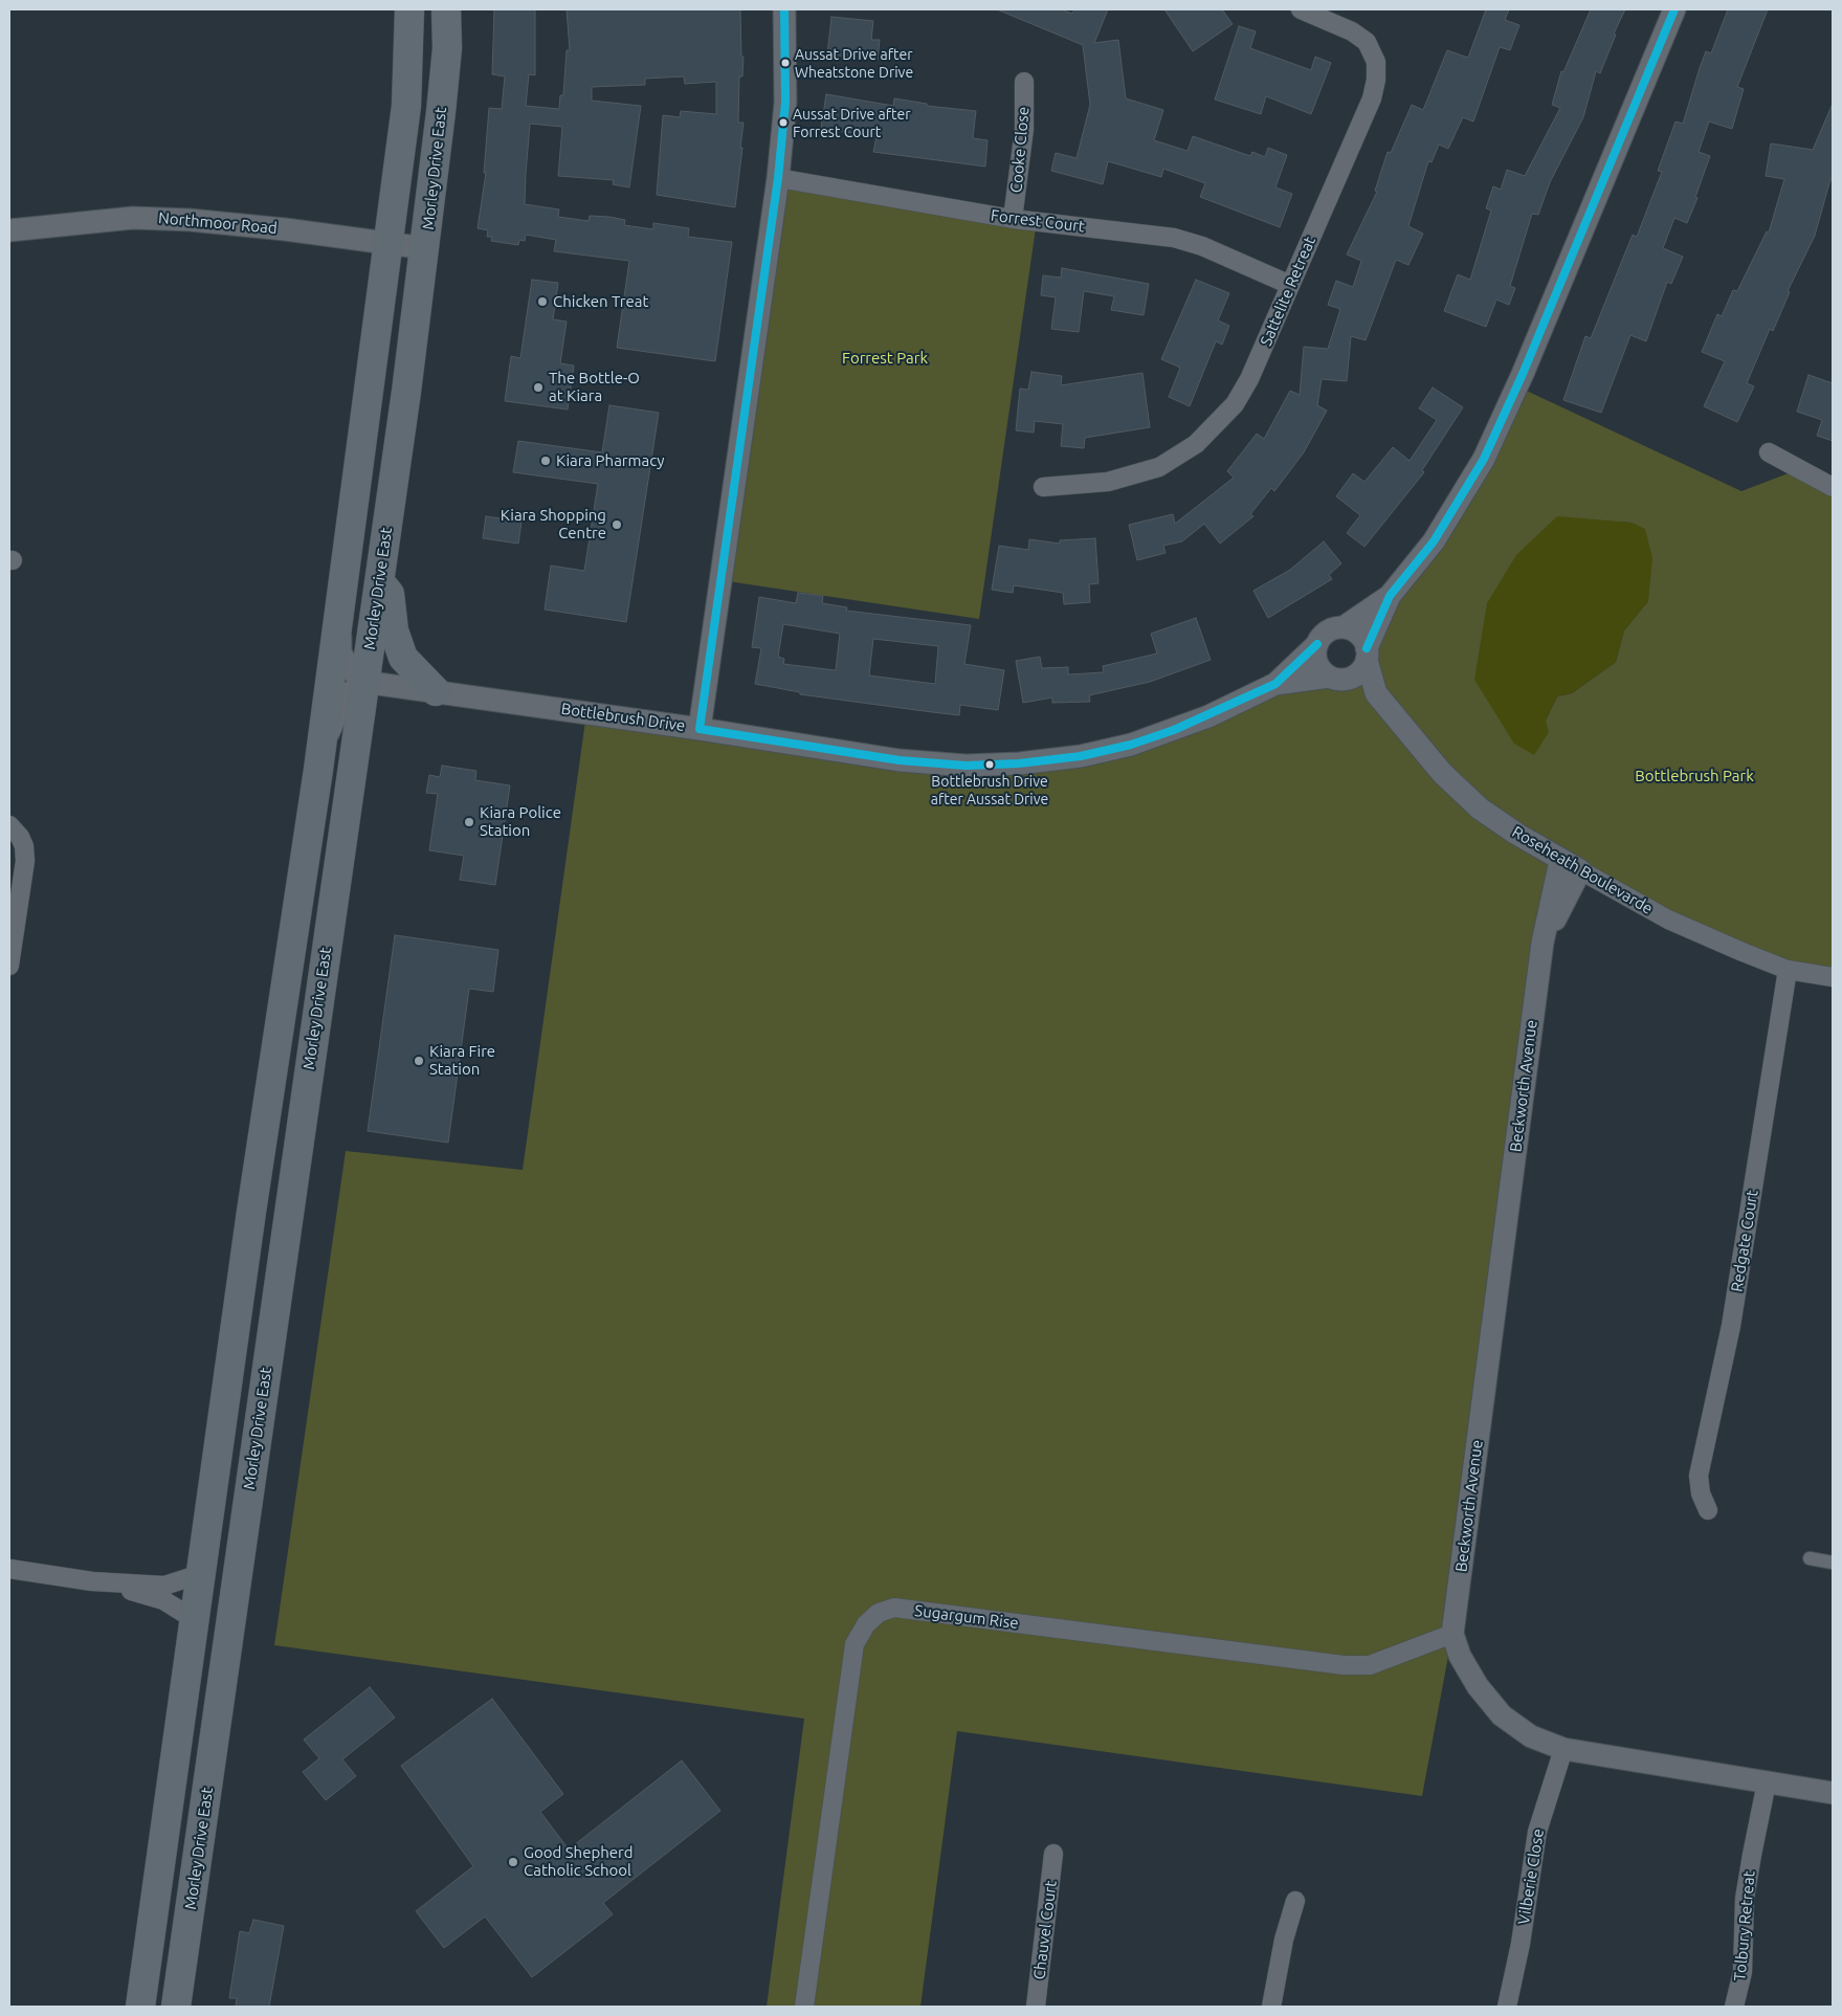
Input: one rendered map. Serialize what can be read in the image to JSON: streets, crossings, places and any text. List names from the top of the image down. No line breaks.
{"streets":{"main road":["Morley Drive East"],"street":["Cooke Close","Forrest Court","Northmoor Road","Sattelite Retreat","Bottlebrush Drive","Roseheath Boulevarde","Beckworth Avenue","Redgate Court","Sugargum Rise","Vilberie Close","Tolbury Retreat","Chauvel Court"]},"crossings":[["Cooke Close","Forrest Court"],["Morley Drive East","Northmoor Road"],["Morley Drive East","Bottlebrush Drive"],["Forrest Court","Sattelite Retreat"],["Bottlebrush Drive","Roseheath Boulevarde"],["Roseheath Boulevarde","Beckworth Avenue"],["Roseheath Boulevarde","Redgate Court"],["Beckworth Avenue","Sugargum Rise"],["Beckworth Avenue","Vilberie Close"],["Beckworth Avenue","Tolbury Retreat"]],"parks":["Forrest Park","Bottlebrush Park"],"places":["Aussat Drive after Wheatstone Drive","Aussat Drive after Forrest Court","Chicken Treat","The Bottle-O at Kiara","Kiara Pharmacy","Kiara Shopping Centre","Bottlebrush Drive after Aussat Drive","Kiara Police Station","Kiara Fire Station","Good Shepherd Catholic School"]}
